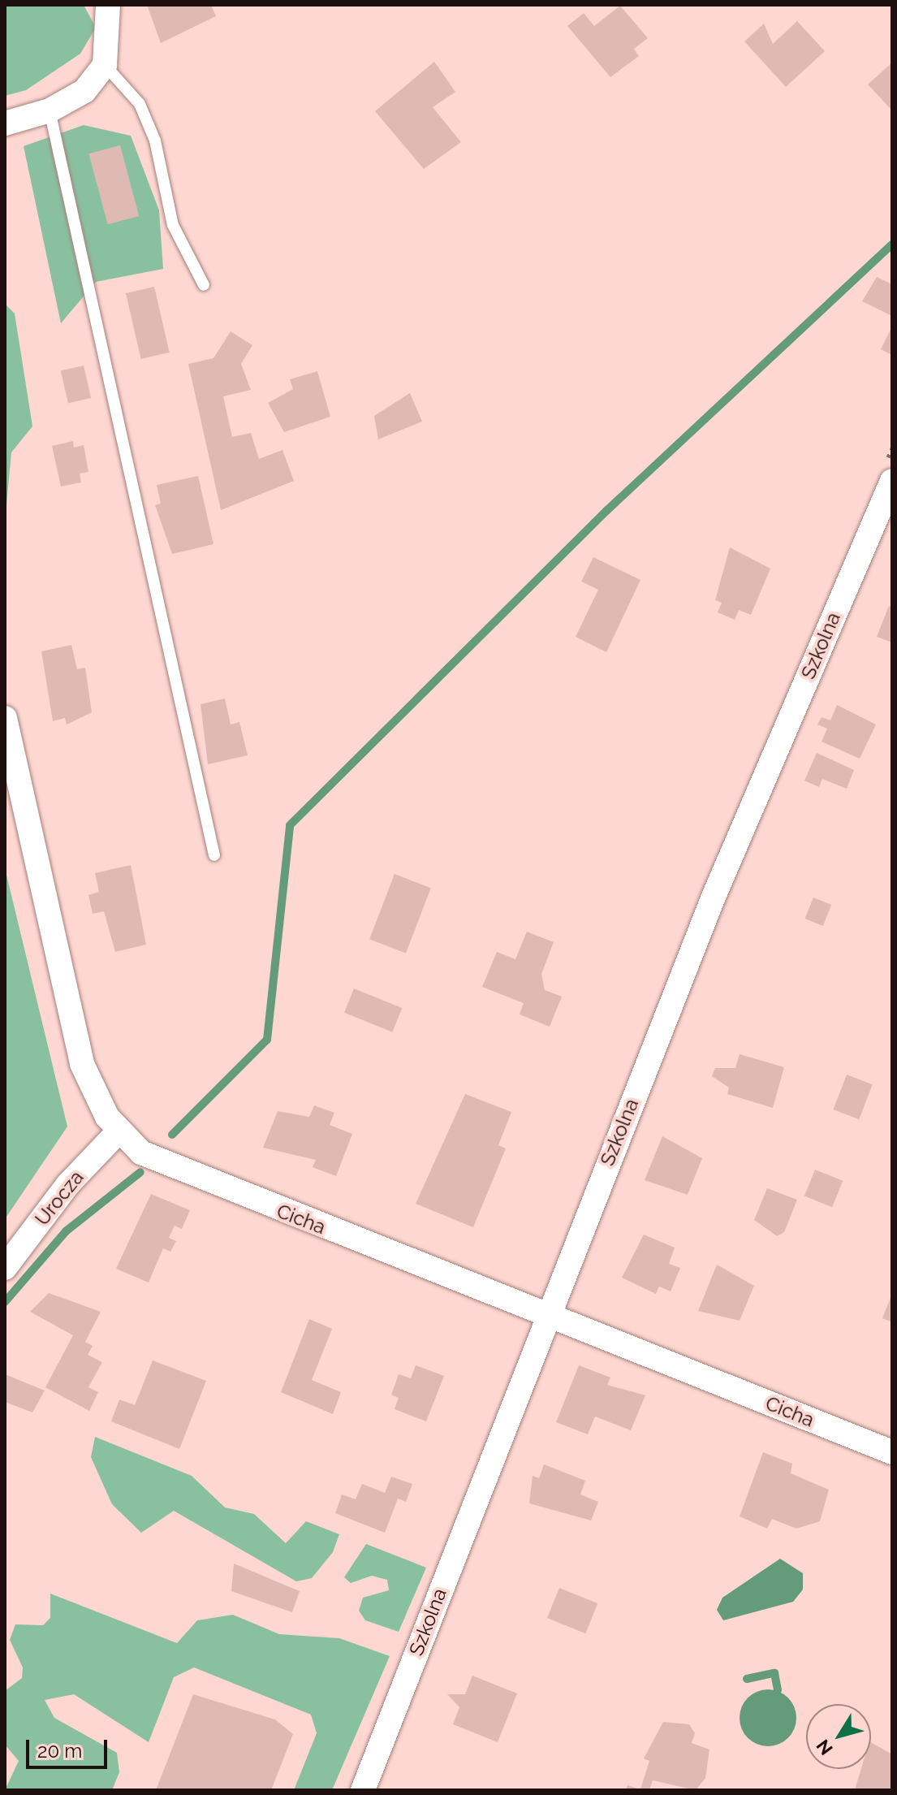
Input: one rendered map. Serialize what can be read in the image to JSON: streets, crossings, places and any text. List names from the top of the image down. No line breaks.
{"streets":{"street":["Szkolna","Urocza","Cicha"]},"crossings":[["Szkolna","Cicha"],["Urocza","Cicha"]],"scale_bar":"20 m","north":"bottom left"}
